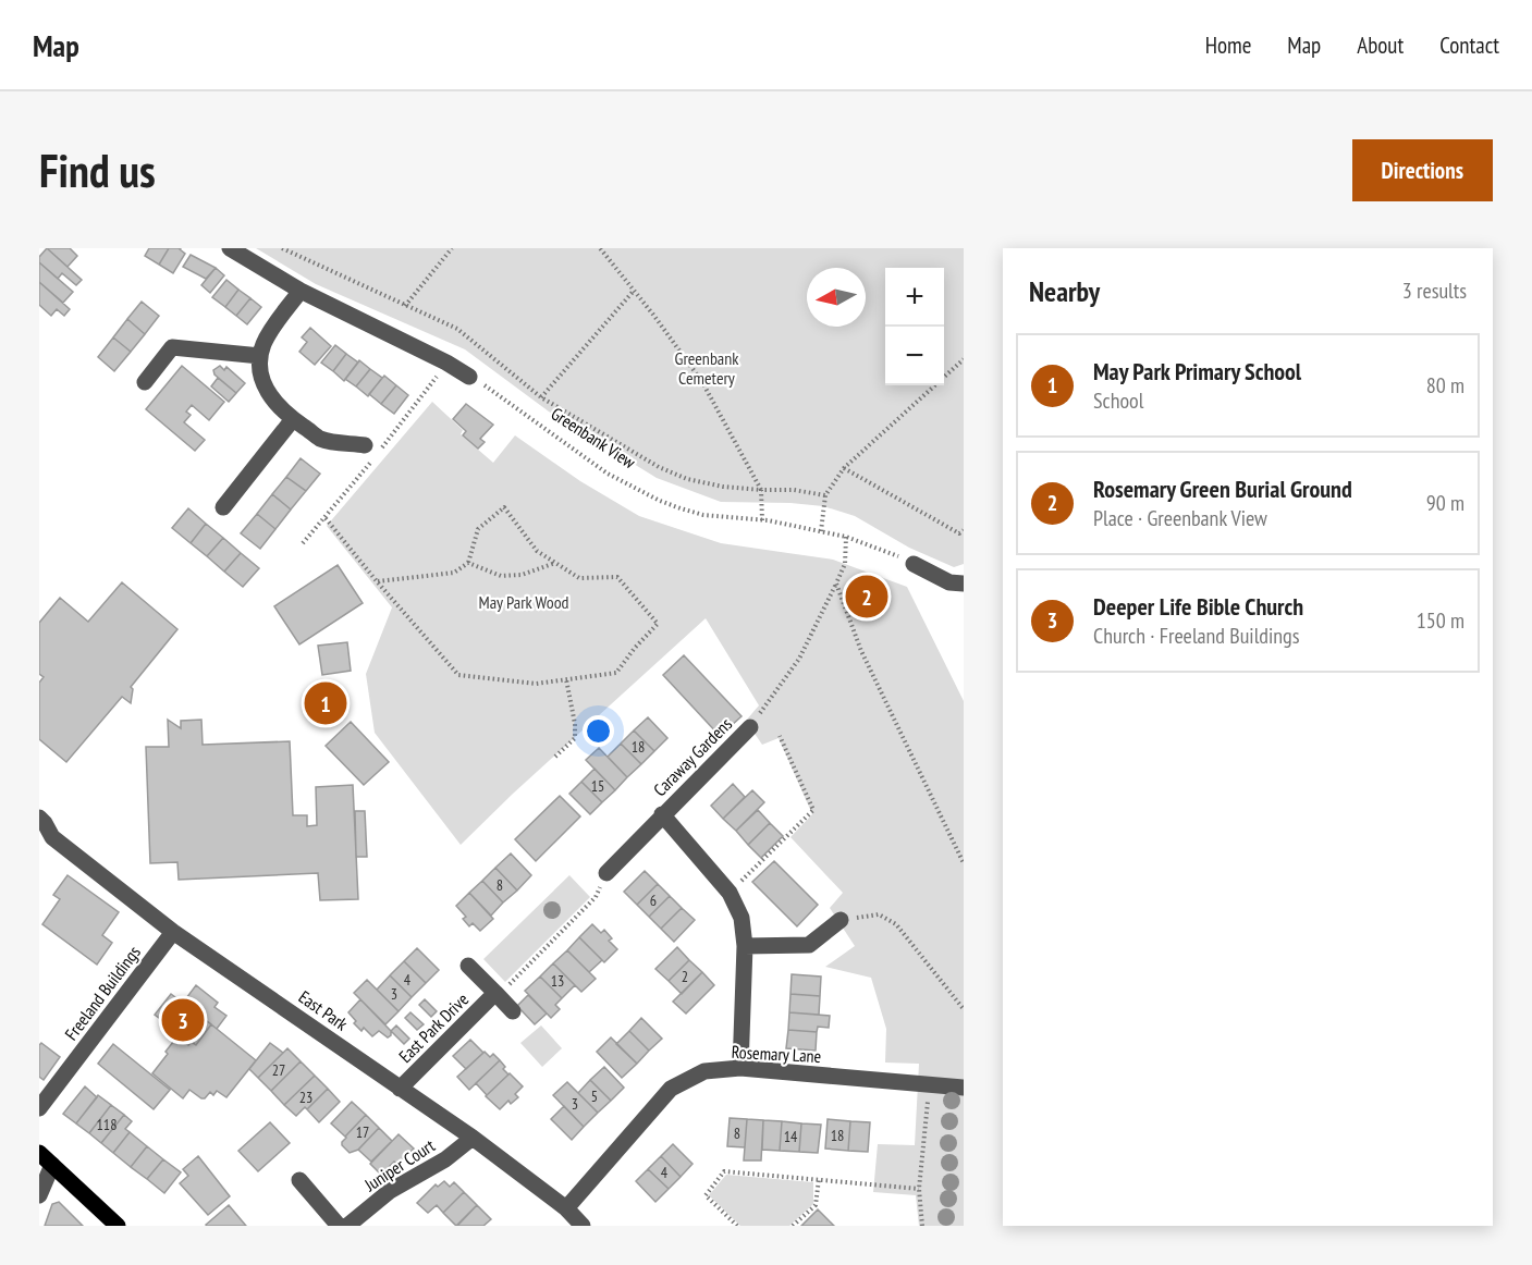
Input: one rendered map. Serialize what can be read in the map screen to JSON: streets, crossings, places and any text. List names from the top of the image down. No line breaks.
{"streets":{"street":["Caraway Gardens","Freeland Buildings","East Park","East Park Drive","Rosemary Lane","Juniper Court"],"path":["Greenbank View"]},"crossings":[["Caraway Gardens","Rosemary Lane"],["Freeland Buildings","East Park"],["East Park","East Park Drive"],["East Park","Rosemary Lane"],["East Park","Juniper Court"]],"parks":["Greenbank Cemetery","May Park Wood"],"house_numbers":["18","15","8","6","2","4","13","3","27","5","23","3","118","17","8","18","14","4"],"north":"left","page":{"header":"Map","nav":["Home","Map","About","Contact"],"buttons":"Directions","title":"Find us","heading":["Nearby","3 results"],"map_buttons":["+","−"],"list":[{"mark":"1","name":"May Park Primary School","note":"School","value":"80 m"},{"mark":"2","name":"Rosemary Green Burial Ground","note":"Place · Greenbank View","value":"90 m"},{"mark":"3","name":"Deeper Life Bible Church","note":"Church · Freeland Buildings","value":"150 m"}],"pins":["2","1","3"]}}
